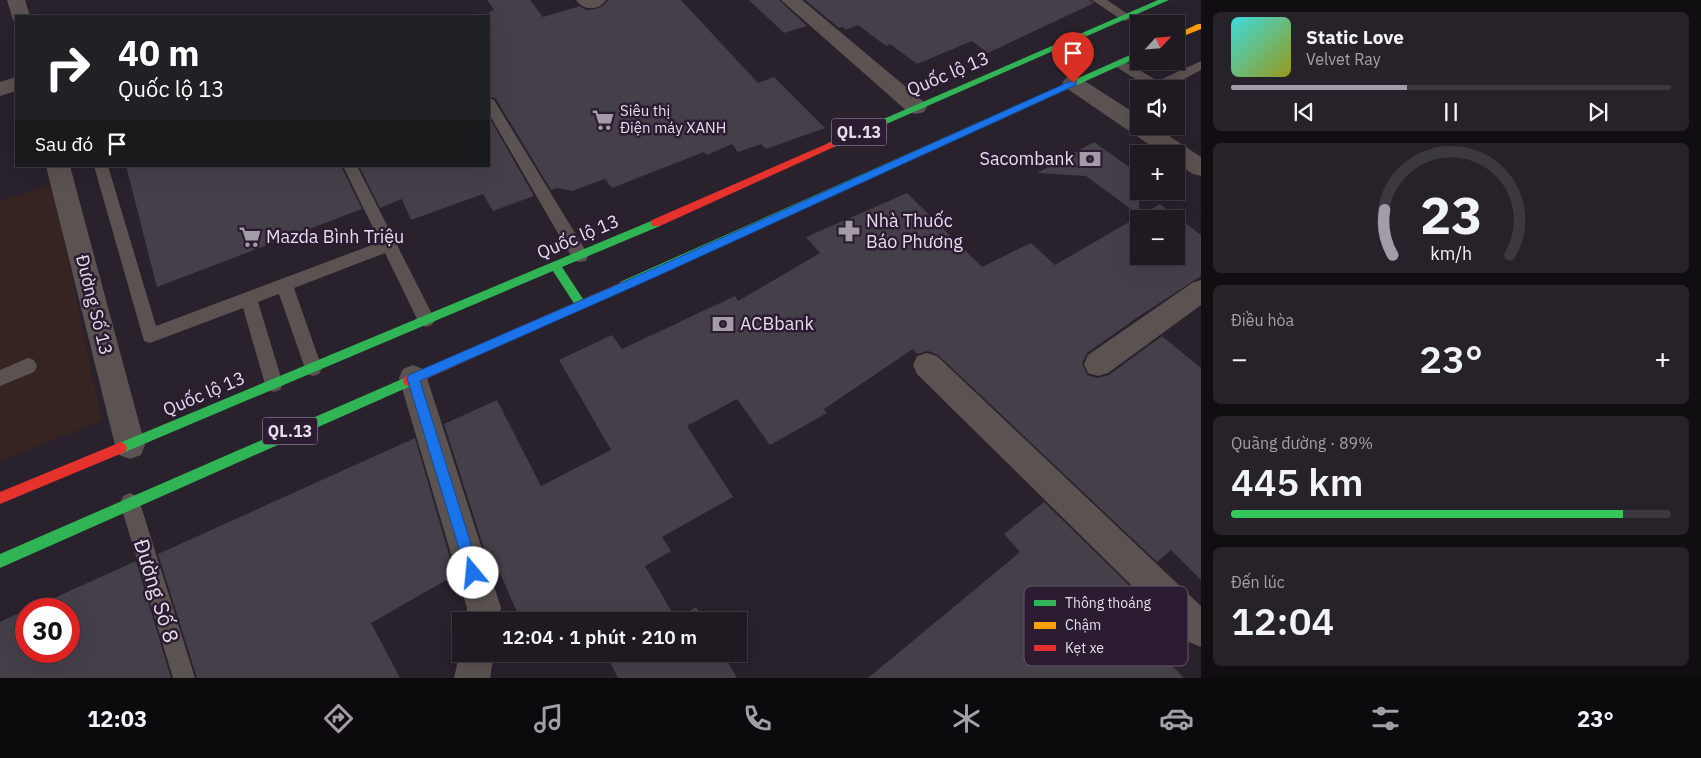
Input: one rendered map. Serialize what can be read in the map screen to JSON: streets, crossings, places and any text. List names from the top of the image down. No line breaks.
{"streets":{"highway":["Quốc lộ 13","QL.13"],"street":["Đường Số 13"],"lane":["Đường Số 8"]},"crossings":[["Quốc lộ 13","Đường Số 13"],["QL.13","Đường Số 8"]],"places":{"supermarket":["Siêu thị Điện máy XANH","Mazda Bình Triệu"],"bank":["Sacombank","ACBbank"],"pharmacy":["Nhà Thuốc Báo Phương"]},"legend":["Thông thoáng","Chậm","Kẹt xe"],"north":"top right","page":{"map_buttons":["+","−"],"turn":["40 m","Quốc lộ 13"],"song":["Static Love","Velvet Ray"],"then":"Sau đó","tile":["Điều hòa",["Quãng đường · 89%","445 km"],["Đến lúc","12:04"]],"heat":["−","23°","+"],"limit":"30","trip":"12:04 · 1 phút · 210 m","tabs":["12:03","23°"],"gauge":["23","km/h"]}}
